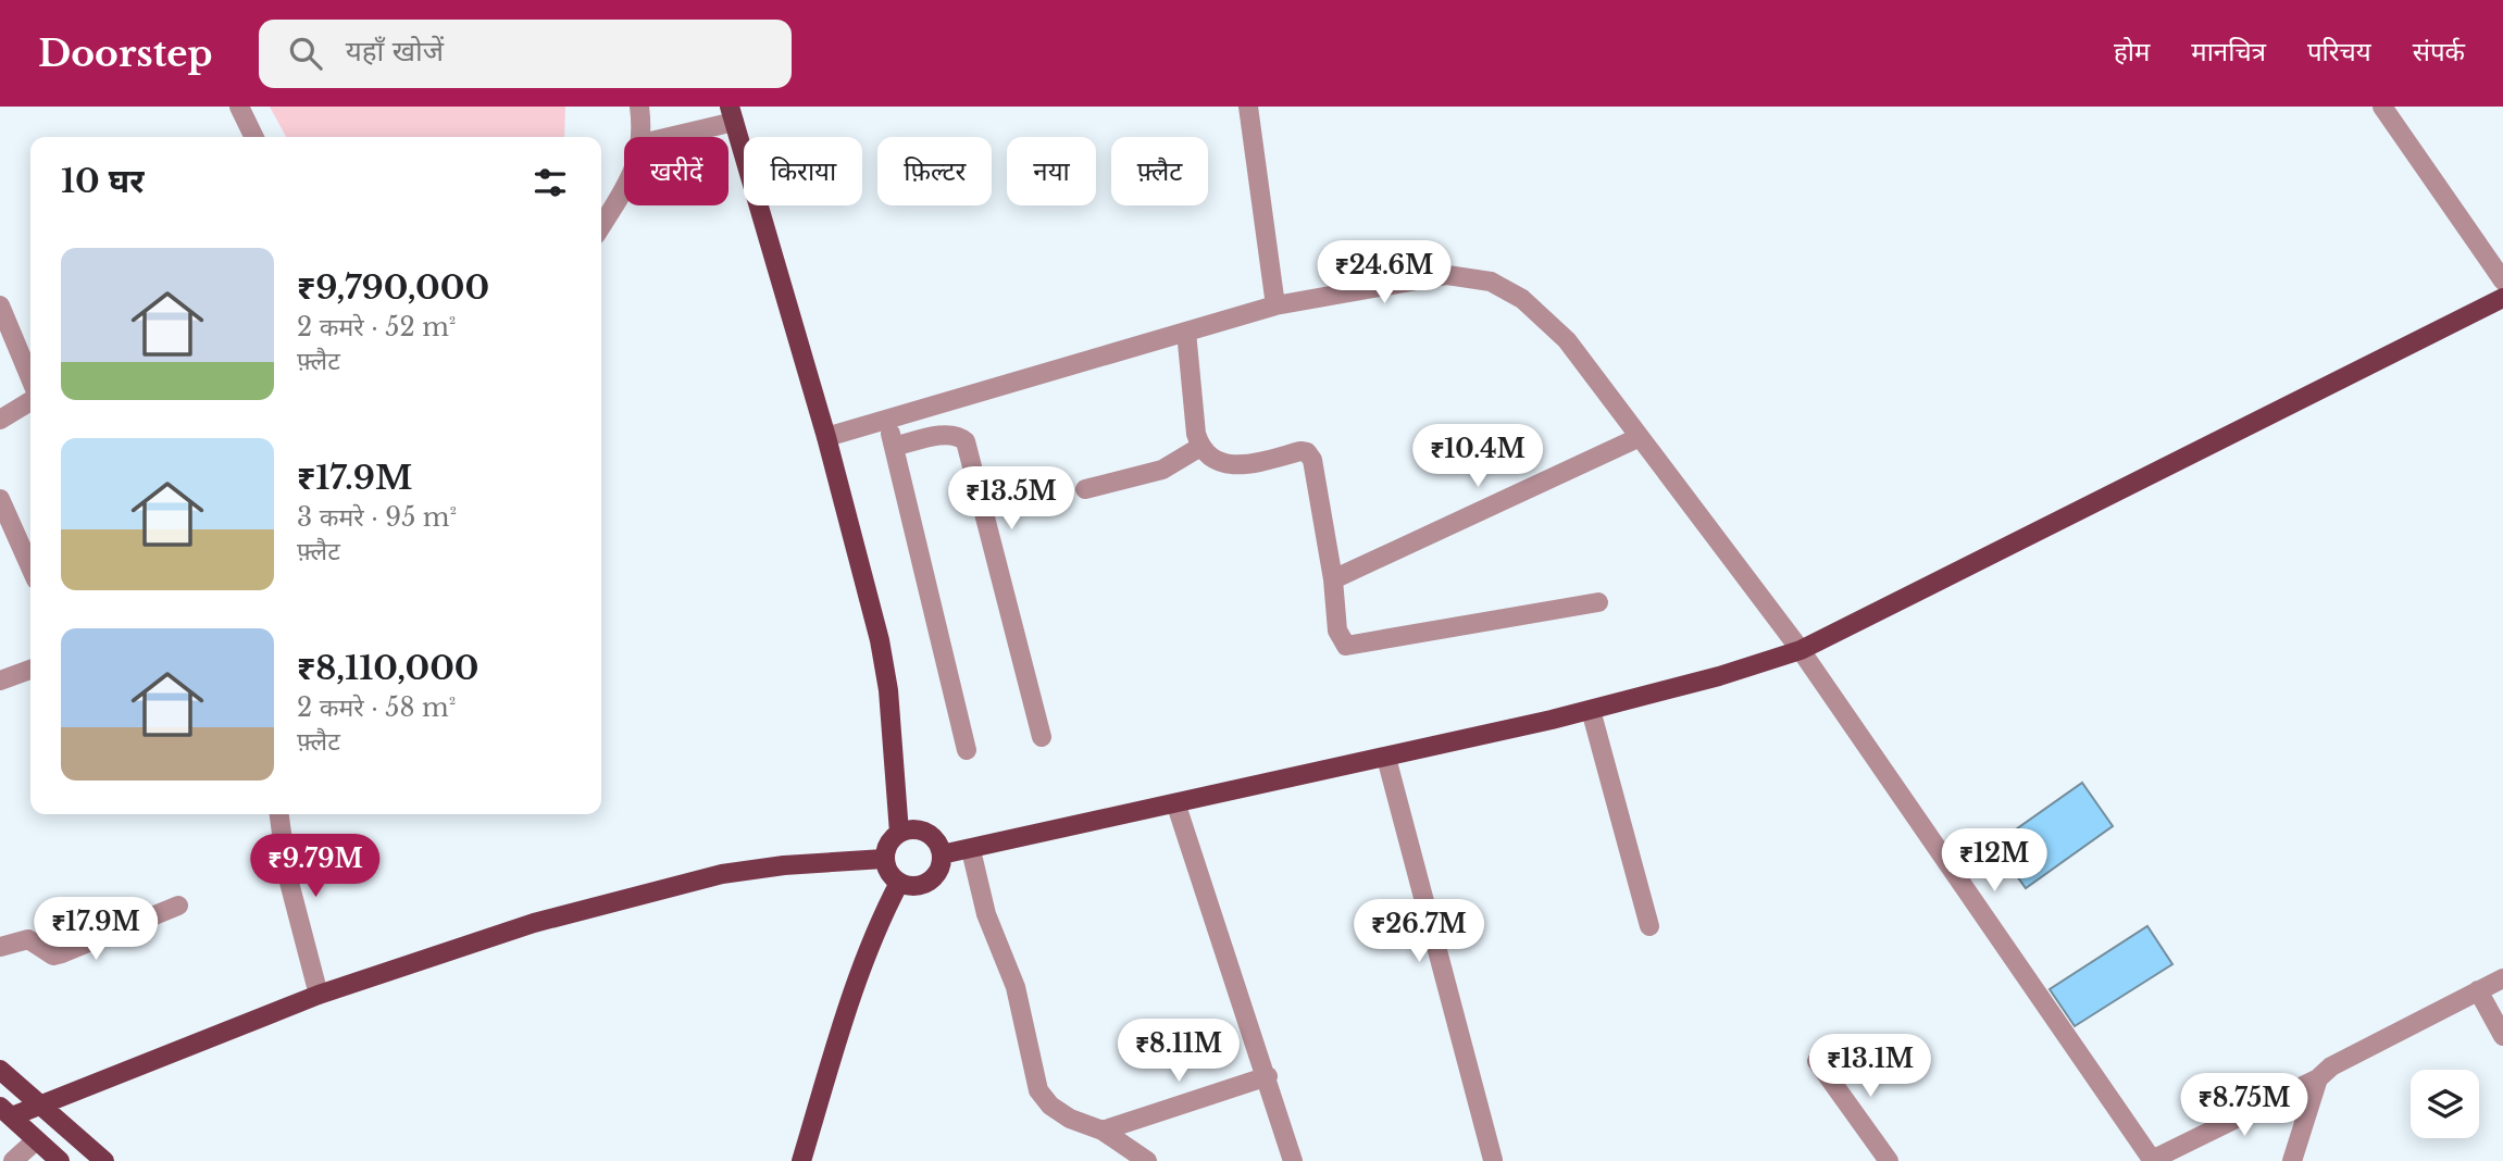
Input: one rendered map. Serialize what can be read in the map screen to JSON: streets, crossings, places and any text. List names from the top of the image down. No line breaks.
{"page":{"header":"Doorstep","search":"यहाँ खोजें","nav":["होम","मानचित्र","परिचय","संपर्क"],"chip":["खरीदें","किराया","फ़िल्टर","नया","फ़्लैट"],"heading":"10 घर","list":[{"name":"₹9,790,000","note":"2 कमरे · 52 m² · फ़्लैट"},{"name":"₹17.9M","note":"3 कमरे · 95 m² · फ़्लैट"},{"name":"₹8,110,000","note":"2 कमरे · 58 m² · फ़्लैट"}],"price":["₹24.6M","₹10.4M","₹13.5M","₹12M","₹9.79M","₹17.9M","₹26.7M","₹8.11M","₹13.1M","₹8.75M"]}}
